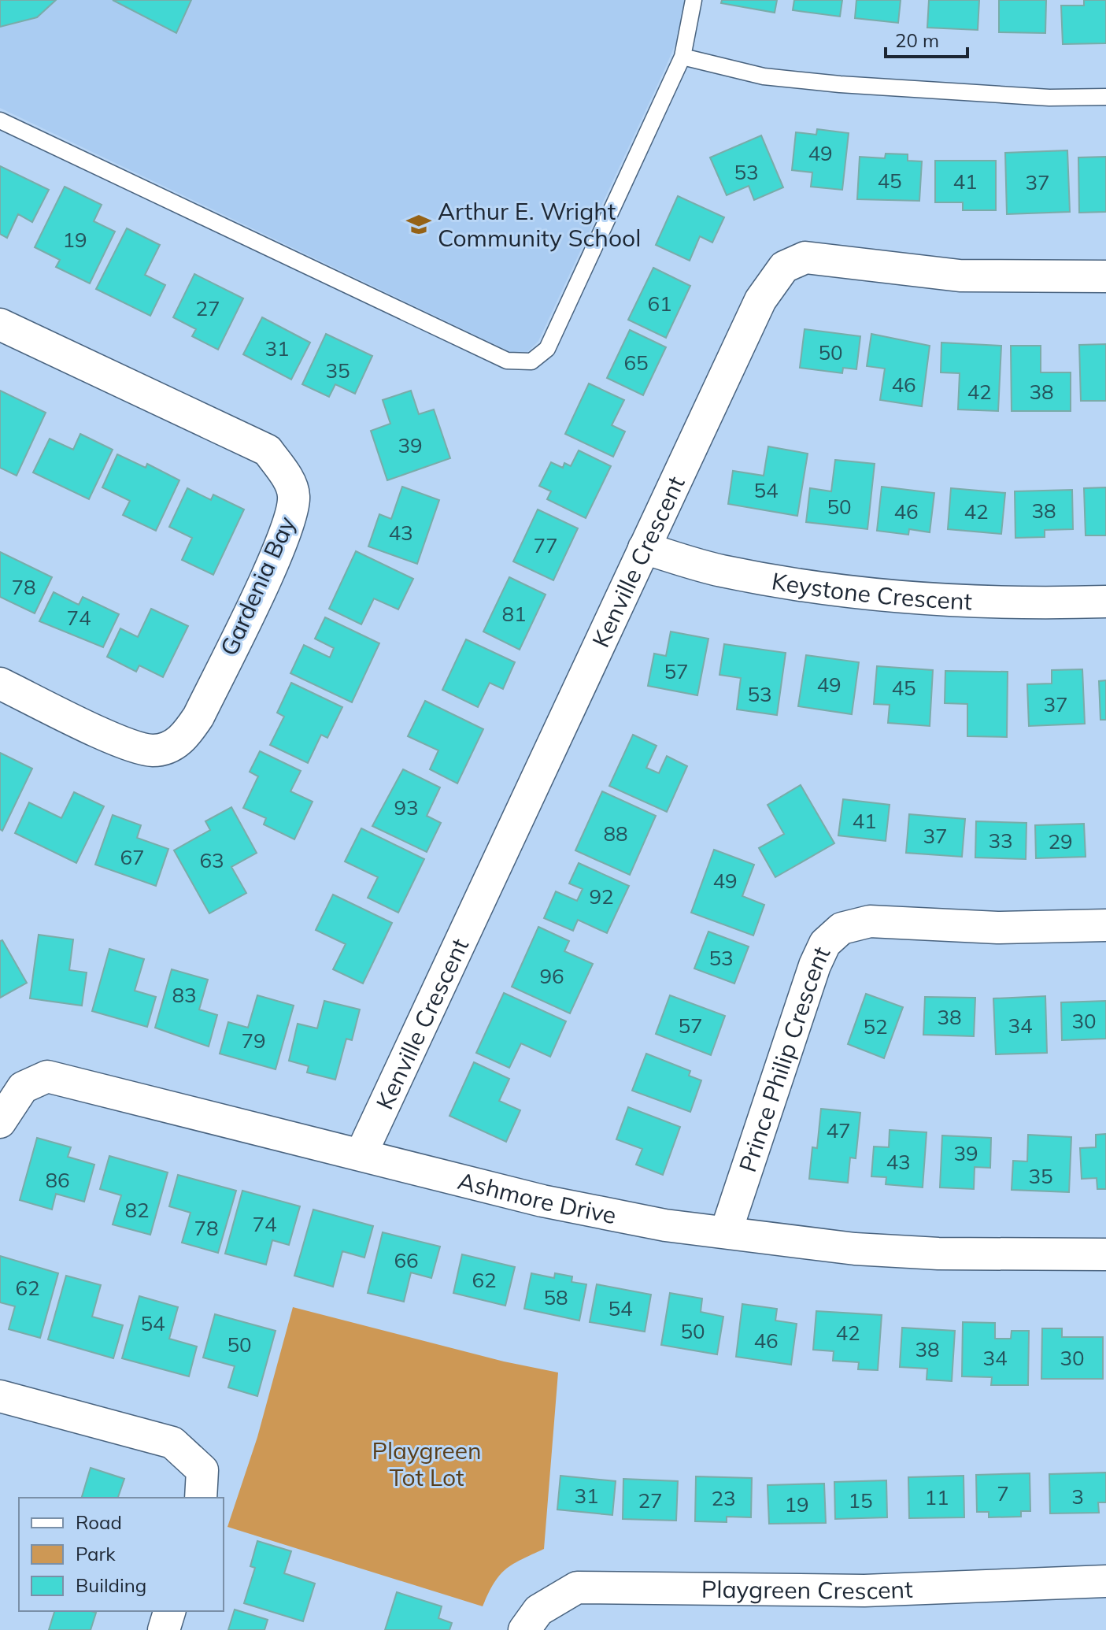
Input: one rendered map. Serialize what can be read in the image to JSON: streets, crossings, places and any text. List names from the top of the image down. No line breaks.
{"streets":{"street":["Kenville Crescent","Gardenia Bay","Keystone Crescent","Prince Philip Crescent","Ashmore Drive","Playgreen Crescent"]},"crossings":[["Kenville Crescent","Keystone Crescent"],["Kenville Crescent","Ashmore Drive"],["Prince Philip Crescent","Ashmore Drive"]],"parks":["Playgreen Tot Lot"],"places":{"school or university":["Arthur E. Wright Community School"]},"house_numbers":["49","53","45","41","37","19","61","27","31","50","65","35","46","42","38","39","54","50","38","46","42","43","77","78","81","74","57","49","45","53","37","93","41","88","37","33","29","67","63","49","92","53","96","83","38","30","57","34","52","79","47","39","43","35","86","82","74","78","66","62","62","58","54","54","50","42","46","50","38","34","30","7","31","3","11","23","27","15","19"],"legend":["Road","Park","Building"],"scale_bar":"20 m"}
